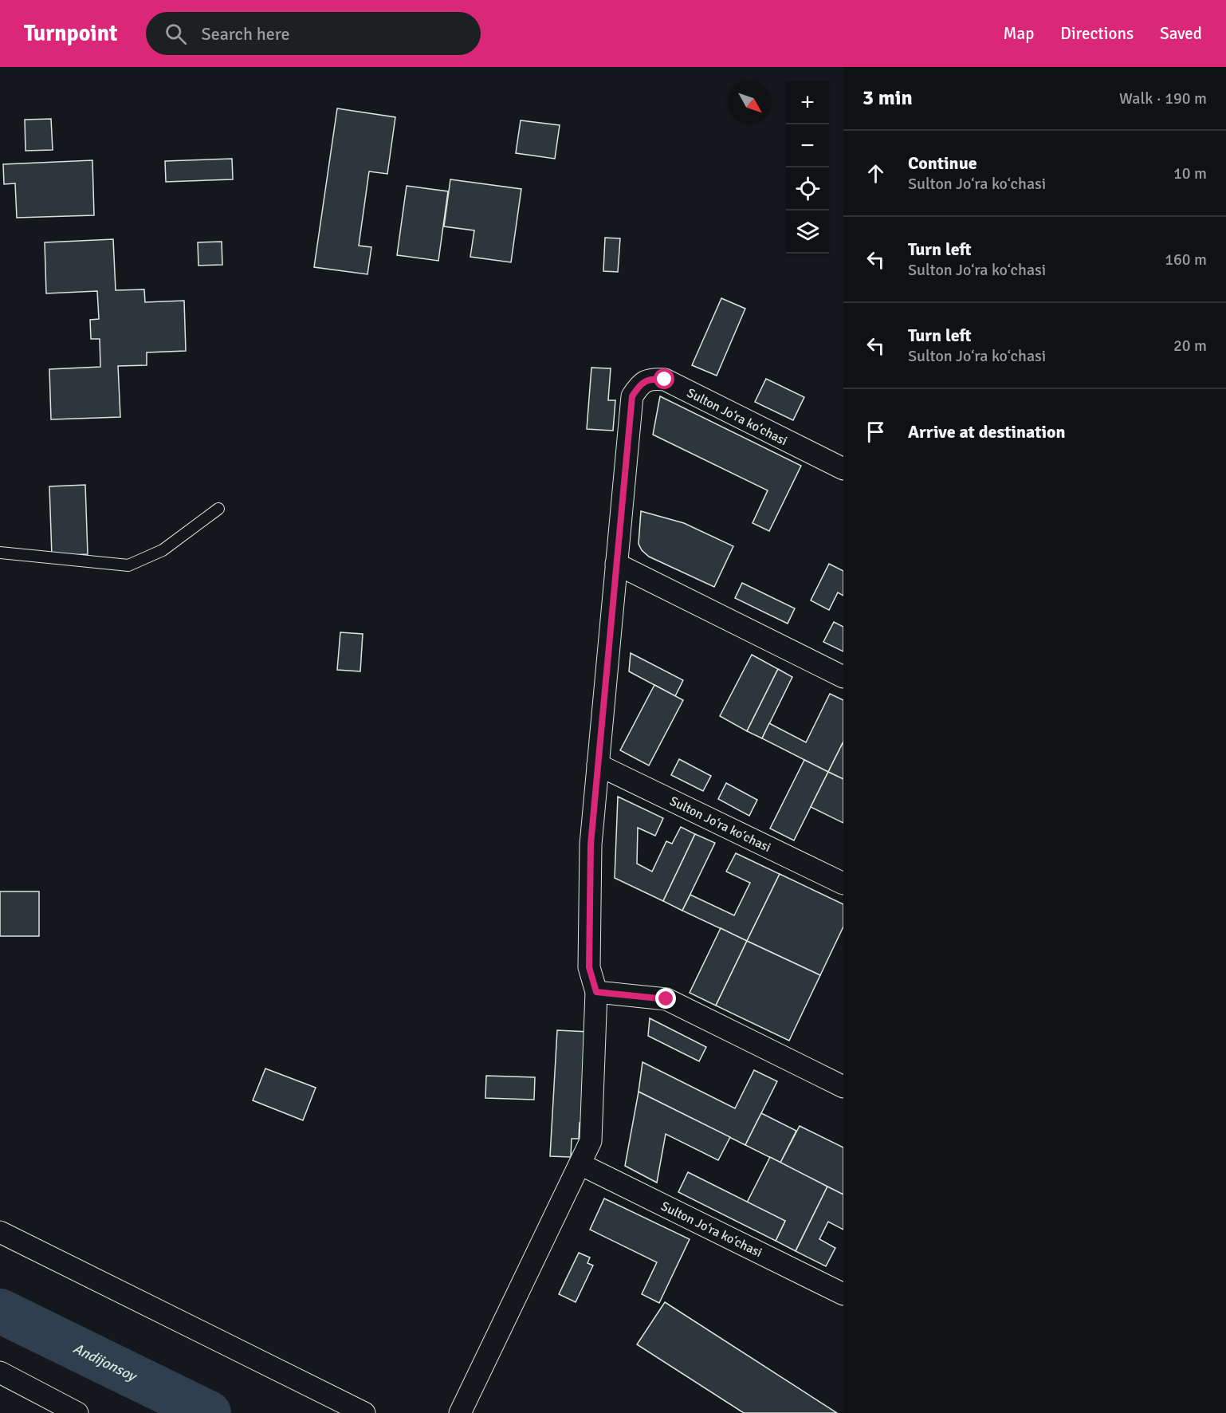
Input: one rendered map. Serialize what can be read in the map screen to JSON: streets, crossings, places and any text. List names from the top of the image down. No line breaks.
{"streets":{"street":["Sulton Joʻra koʻchasi"]},"water":["Andijonsoy"],"north":"bottom right","page":{"header":"Turnpoint","search":"Search here","nav":["Map","Directions","Saved"],"heading":["3 min","Walk · 190 m"],"map_buttons":["+","−"],"list":[["Continue","Sulton Joʻra koʻchasi","10 m"],["Turn left","Sulton Joʻra koʻchasi","160 m"],["Turn left","Sulton Joʻra koʻchasi","20 m"],"Arrive at destination"]}}
